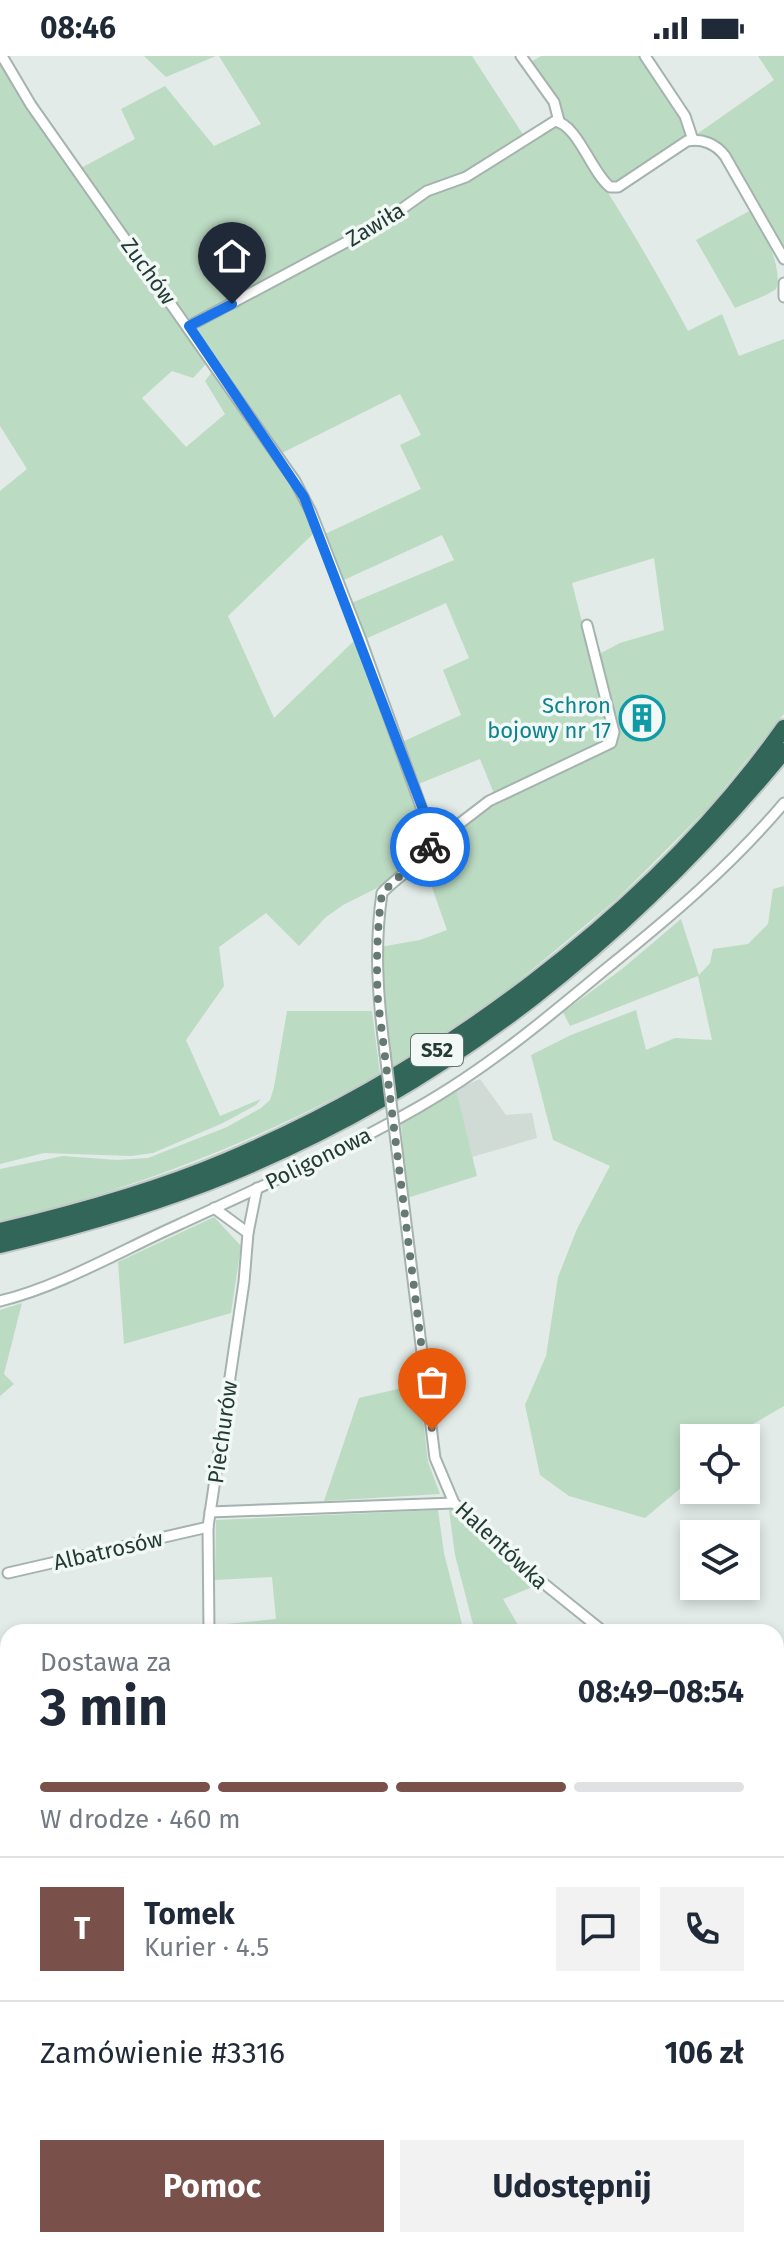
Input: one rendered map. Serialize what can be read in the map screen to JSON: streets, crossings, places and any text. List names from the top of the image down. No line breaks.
{"streets":{"highway":["S52"],"street":["Zawiła","Zuchów","Poligonowa","Piechurów","Halentówka","Albatrosów"]},"crossings":[["Zawiła","Zuchów"],["Zuchów","Halentówka"],["Poligonowa","Piechurów"],["Piechurów","Albatrosów"]],"places":{"building":["Schron bojowy nr 17"]},"page":{"status":"08:46","heading":["3 min","Dostawa za","08:49–08:54"],"panel":["Tomek","Kurier · 4.5","Zamówienie #3316","106 zł"],"bar":"W drodze · 460 m","round":"T","buttons":["Pomoc","Udostępnij"]}}
